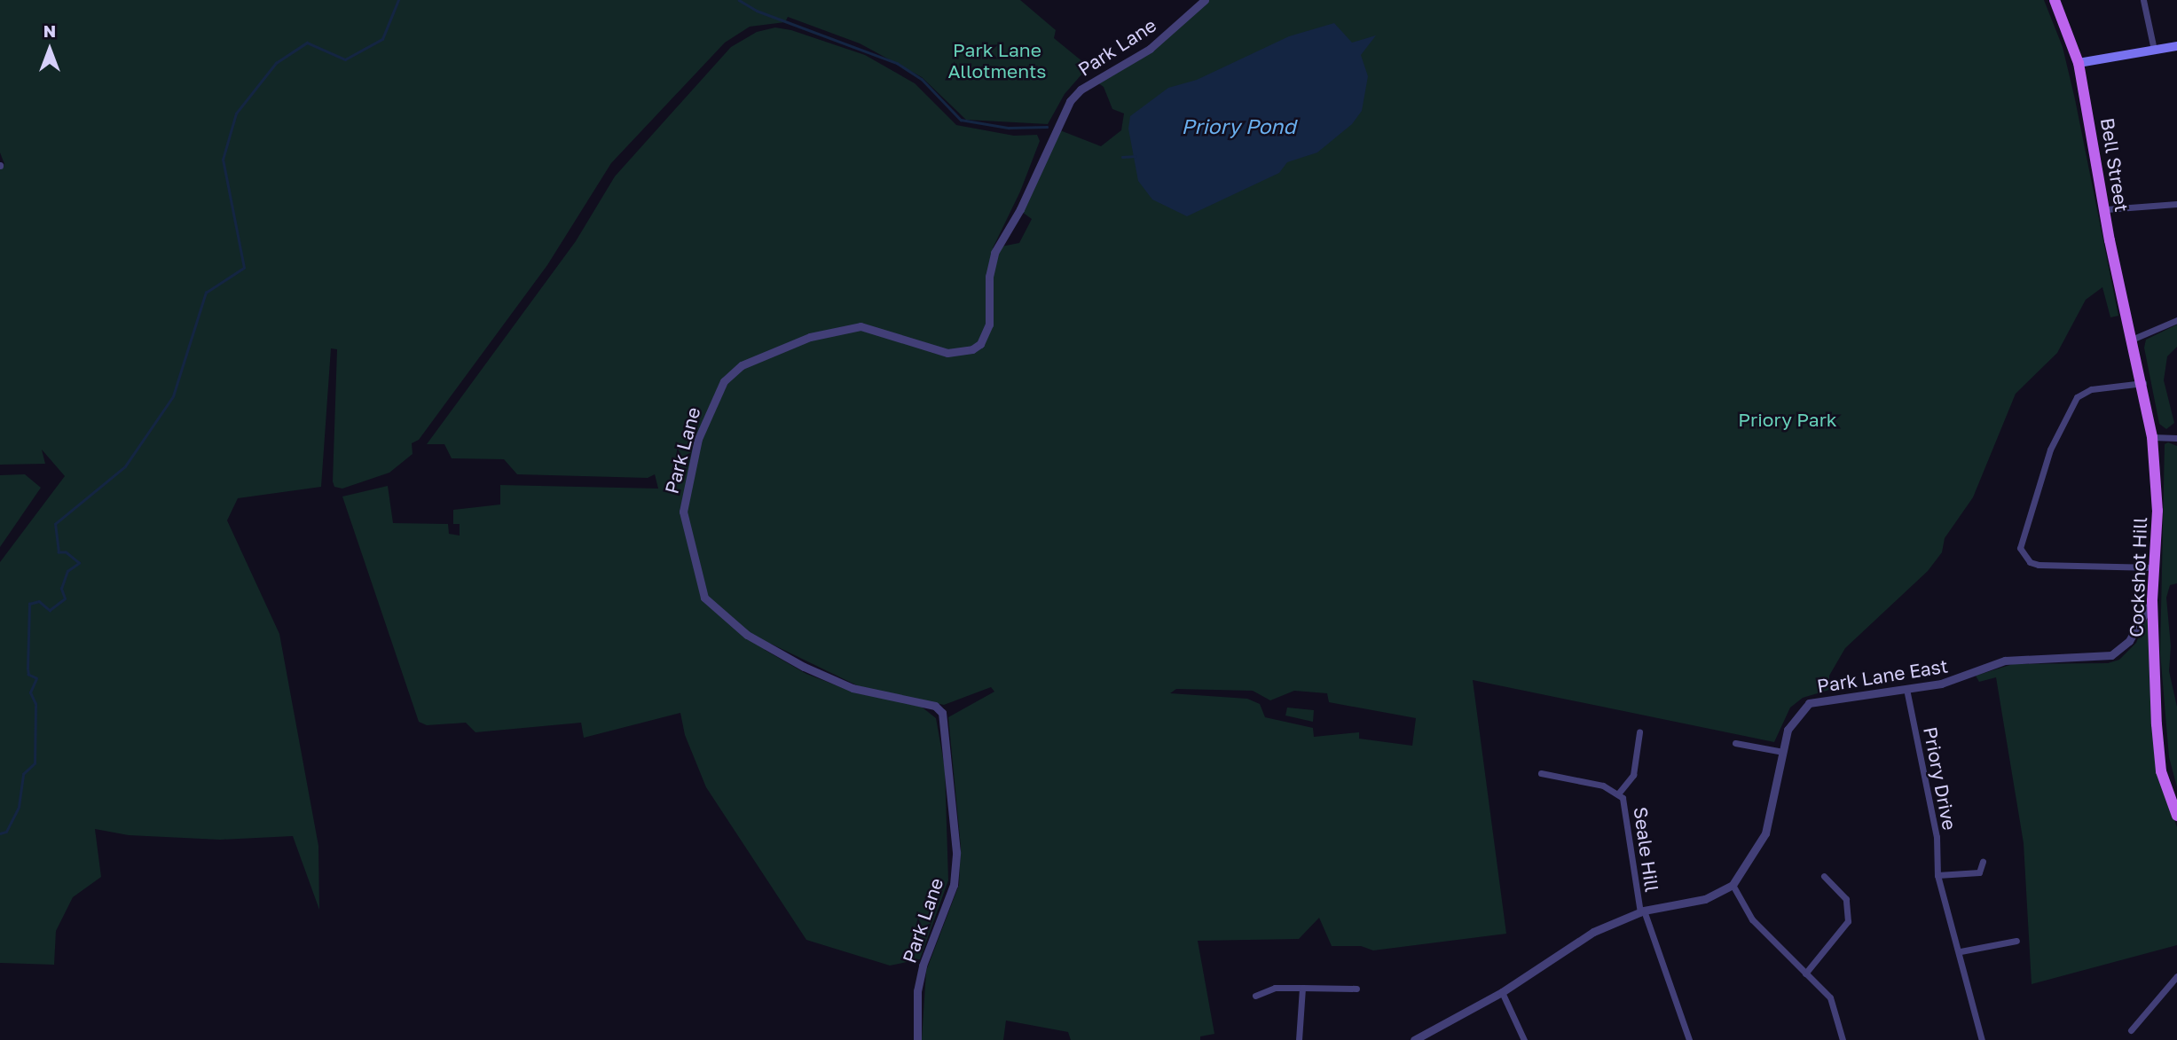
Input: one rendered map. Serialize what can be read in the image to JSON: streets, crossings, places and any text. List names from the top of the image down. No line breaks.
{"streets":{"main road":["Bell Street","Cockshot Hill"],"street":["Park Lane","Park Lane East","Priory Drive","Seale Hill"]},"crossings":[["Bell Street","Cockshot Hill"],["Cockshot Hill","Park Lane East"],["Park Lane East","Priory Drive"]],"water":["Priory Pond"],"parks":["Park Lane Allotments","Priory Park"],"north":"top"}
